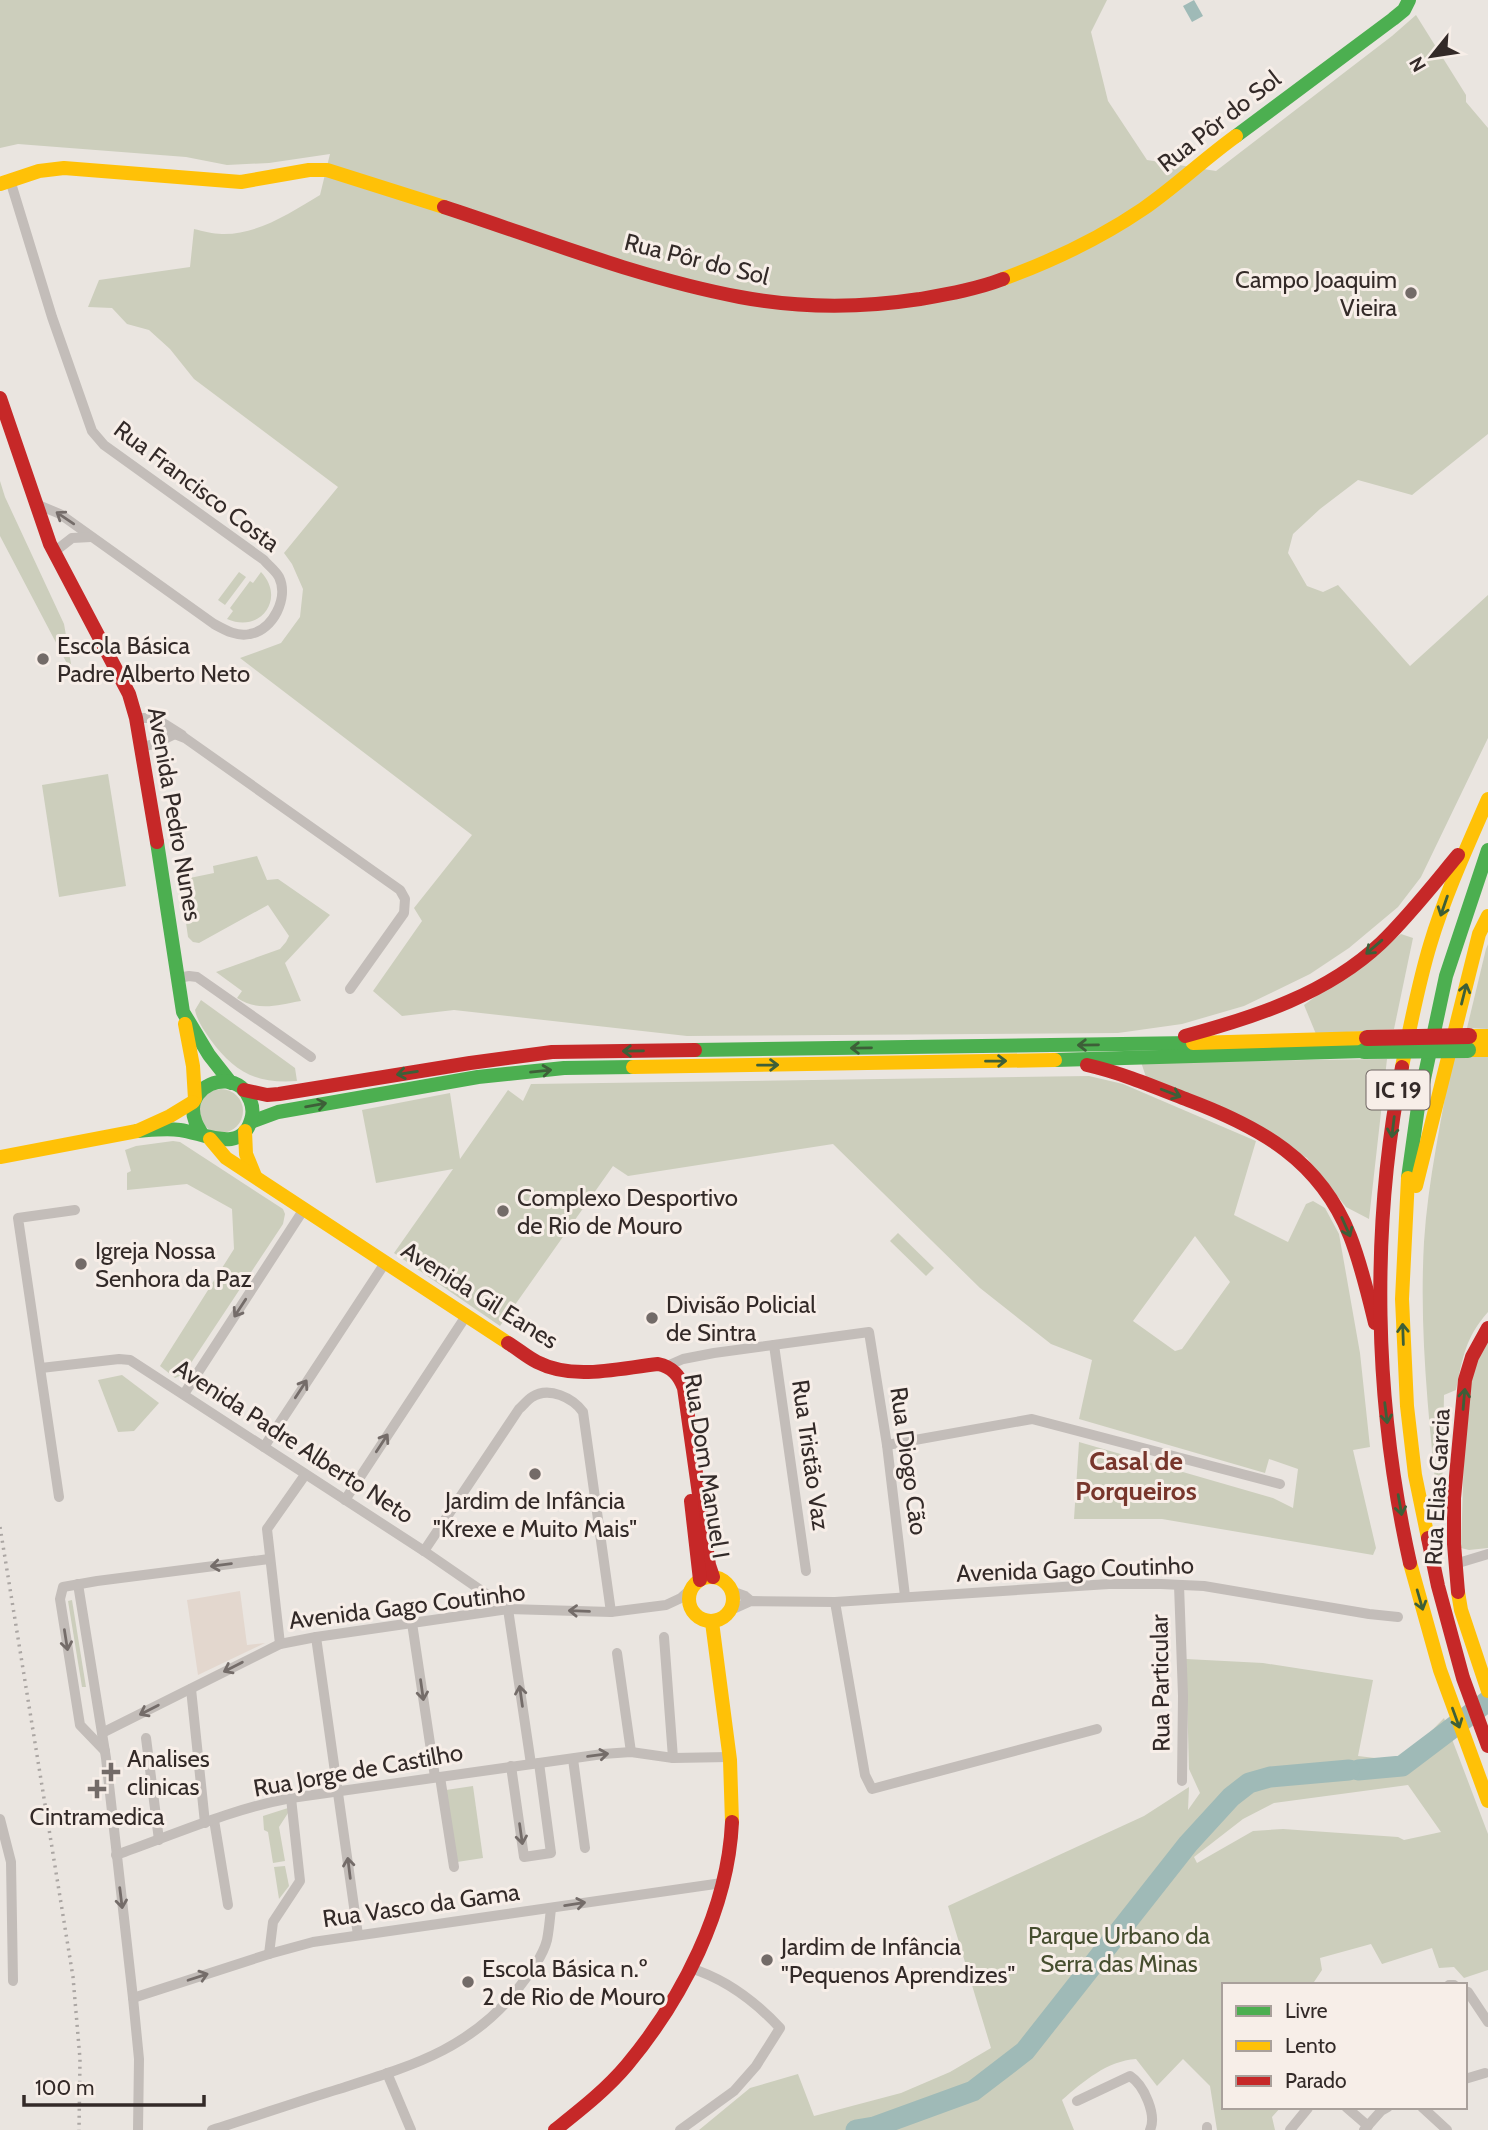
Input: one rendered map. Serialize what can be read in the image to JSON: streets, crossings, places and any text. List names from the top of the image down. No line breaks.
{"streets":{"main road":["Rua Pôr do Sol","Avenida Pedro Nunes","IC 19","Avenida Gil Eanes","Rua Dom Manuel I","Rua Elias Garcia"],"street":["Rua Francisco Costa","Avenida Padre Alberto Neto","Rua Tristão Vaz","Rua Diogo Cão","Avenida Gago Coutinho","Rua Particular","Rua Jorge de Castilho","Rua Vasco da Gama"]},"crossings":[["Rua Pôr do Sol","Rua Francisco Costa"],["Rua Francisco Costa","Avenida Pedro Nunes"],["Avenida Pedro Nunes","Avenida Gil Eanes"],["Avenida Gil Eanes","Rua Tristão Vaz"],["Avenida Gil Eanes","Rua Diogo Cão"],["Avenida Gil Eanes","Rua Dom Manuel I"],["Avenida Padre Alberto Neto","Avenida Gago Coutinho"],["Rua Diogo Cão","Avenida Gago Coutinho"],["Rua Dom Manuel I","Avenida Gago Coutinho"],["Avenida Gago Coutinho","Rua Particular"]],"one_way":["Rua Vasco da Gama"],"districts":["Casal de Porqueiros"],"parks":["Parque Urbano da Serra das Minas"],"places":{"other":["Campo Joaquim Vieira","Escola Básica Padre Alberto Neto","Complexo Desportivo de Rio de Mouro","Igreja Nossa Senhora da Paz","Divisão Policial de Sintra","Jardim de Infância \"Krexe e Muito Mais\"","Jardim de Infância \"Pequenos Aprendizes\"","Escola Básica n.º 2 de Rio de Mouro"],"health":["Analises clinicas","Cintramedica"]},"legend":["Livre","Lento","Parado"],"scale_bar":"100 m","north":"bottom left"}
